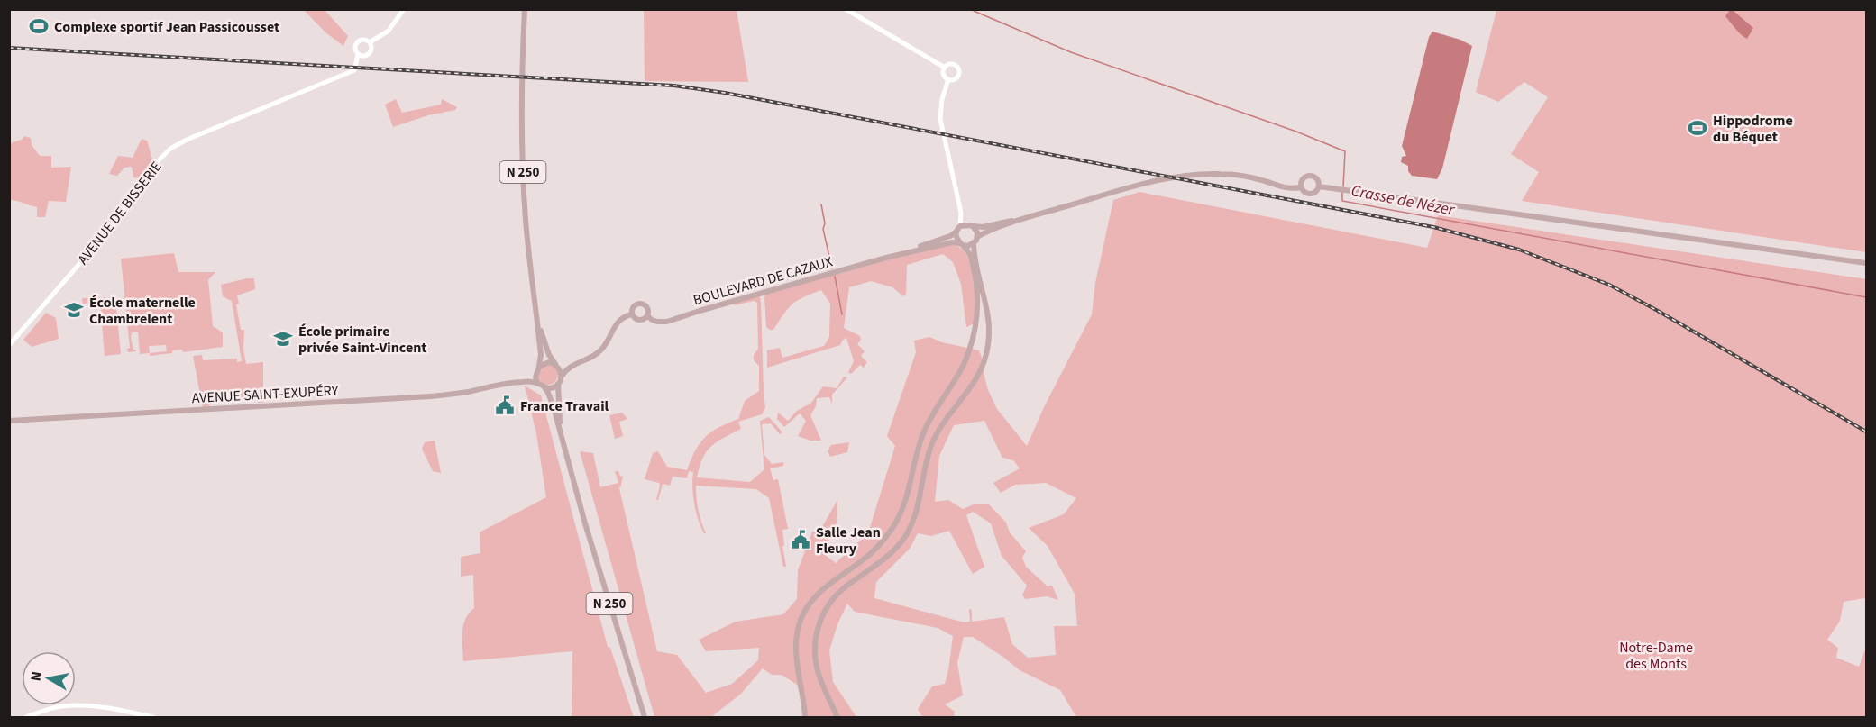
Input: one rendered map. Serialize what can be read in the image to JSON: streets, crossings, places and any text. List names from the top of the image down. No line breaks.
{"streets":{"main road":["N 250","BOULEVARD DE CAZAUX","AVENUE SAINT-EXUPÉRY"],"street":["AVENUE DE BISSERIE"]},"crossings":[["N 250","AVENUE SAINT-EXUPÉRY"]],"water":["Crasse de Nézer"],"parks":["Notre-Dame des Monts"],"places":{"sports":["Complexe sportif Jean Passicousset","Hippodrome du Béquet"],"school or university":["École maternelle Chambrelent","École primaire privée Saint-Vincent"],"public building":["France Travail","Salle Jean Fleury"]},"north":"left"}
